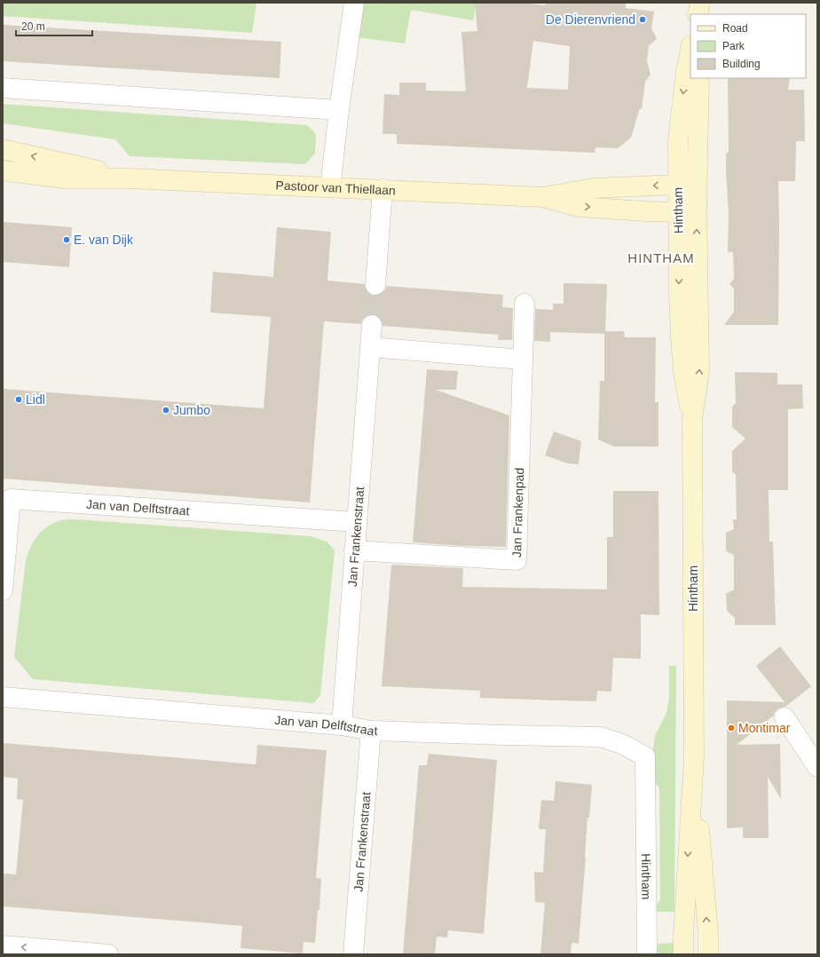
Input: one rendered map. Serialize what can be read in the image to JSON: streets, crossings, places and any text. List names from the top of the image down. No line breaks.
{"streets":{"street":["Pastoor van Thiellaan","Hintham","Jan van Delftstraat","Jan Frankenpad","Jan Frankenstraat"]},"crossings":[["Pastoor van Thiellaan","Hintham"],["Hintham","Jan van Delftstraat"],["Jan van Delftstraat","Jan Frankenstraat"],["Jan Frankenpad","Jan Frankenstraat"]],"districts":["HINTHAM"],"places":["De Dierenvriend","E. van Dijk","Lidl","Jumbo","Montimar"],"legend":["Road","Park","Building"],"scale_bar":"20 m"}
